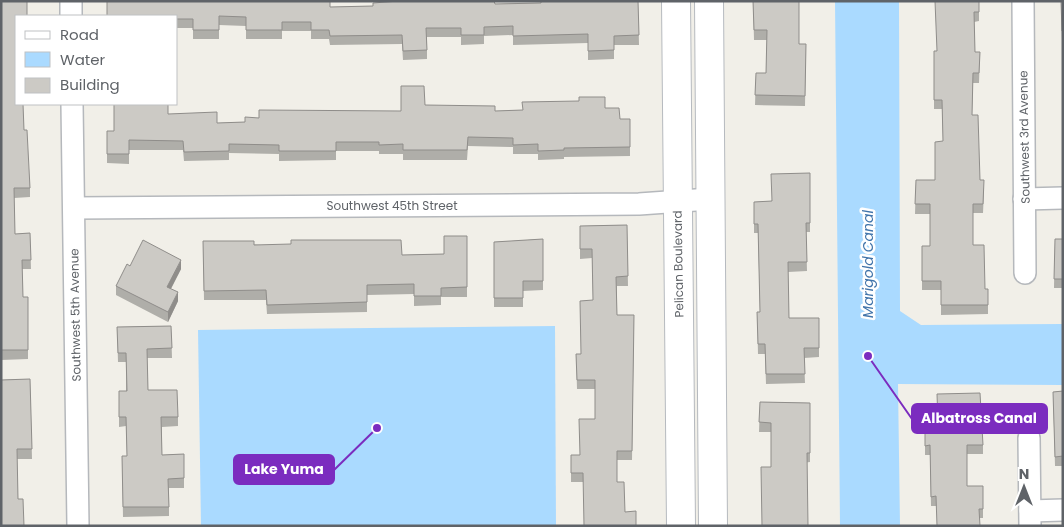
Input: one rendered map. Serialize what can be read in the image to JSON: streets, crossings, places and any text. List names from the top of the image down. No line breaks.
{"streets":{"street":["Southwest 3rd Avenue","Southwest 45th Street","Pelican Boulevard","Southwest 5th Avenue"]},"crossings":[["Southwest 45th Street","Pelican Boulevard"],["Southwest 45th Street","Southwest 5th Avenue"]],"water":["Marigold Canal"],"places":["Albatross Canal","Lake Yuma"],"legend":["Road","Water","Building"],"north":"top"}
